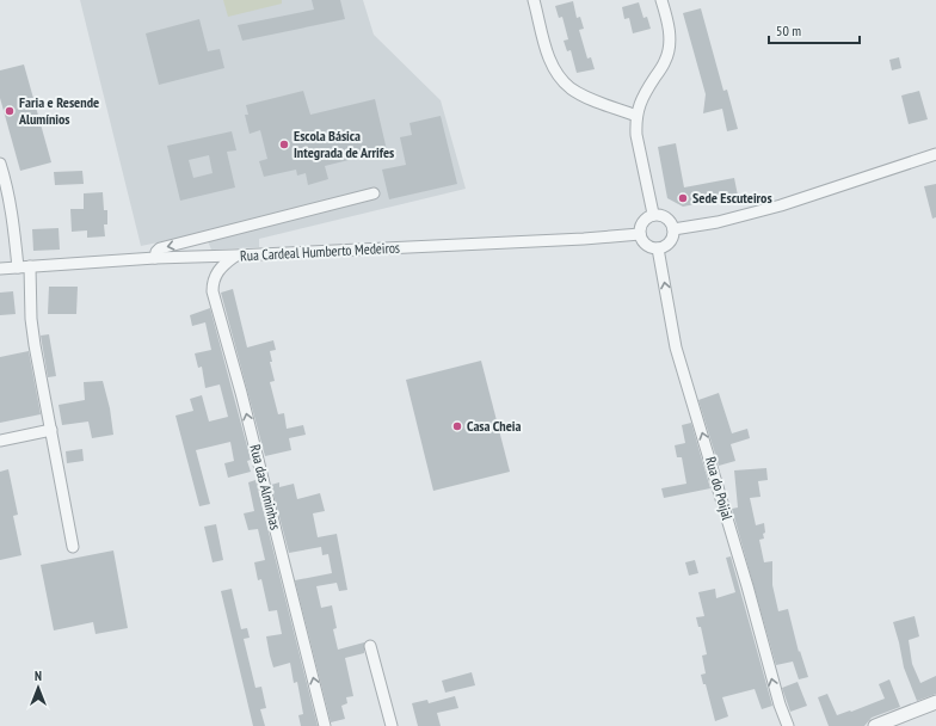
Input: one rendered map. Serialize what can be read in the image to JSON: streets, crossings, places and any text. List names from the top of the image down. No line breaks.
{"streets":{"street":["Rua Cardeal Humberto Medeiros","Rua das Alminhas","Rua do Poijal"]},"crossings":[["Rua Cardeal Humberto Medeiros","Rua das Alminhas"],["Rua Cardeal Humberto Medeiros","Rua do Poijal"]],"one_way":["Rua das Alminhas","Rua do Poijal"],"places":["Faria e Resende Alumínios","Escola Básica Integrada de Arrifes","Sede Escuteiros","Casa Cheia"],"scale_bar":"50 m","north":"top"}
